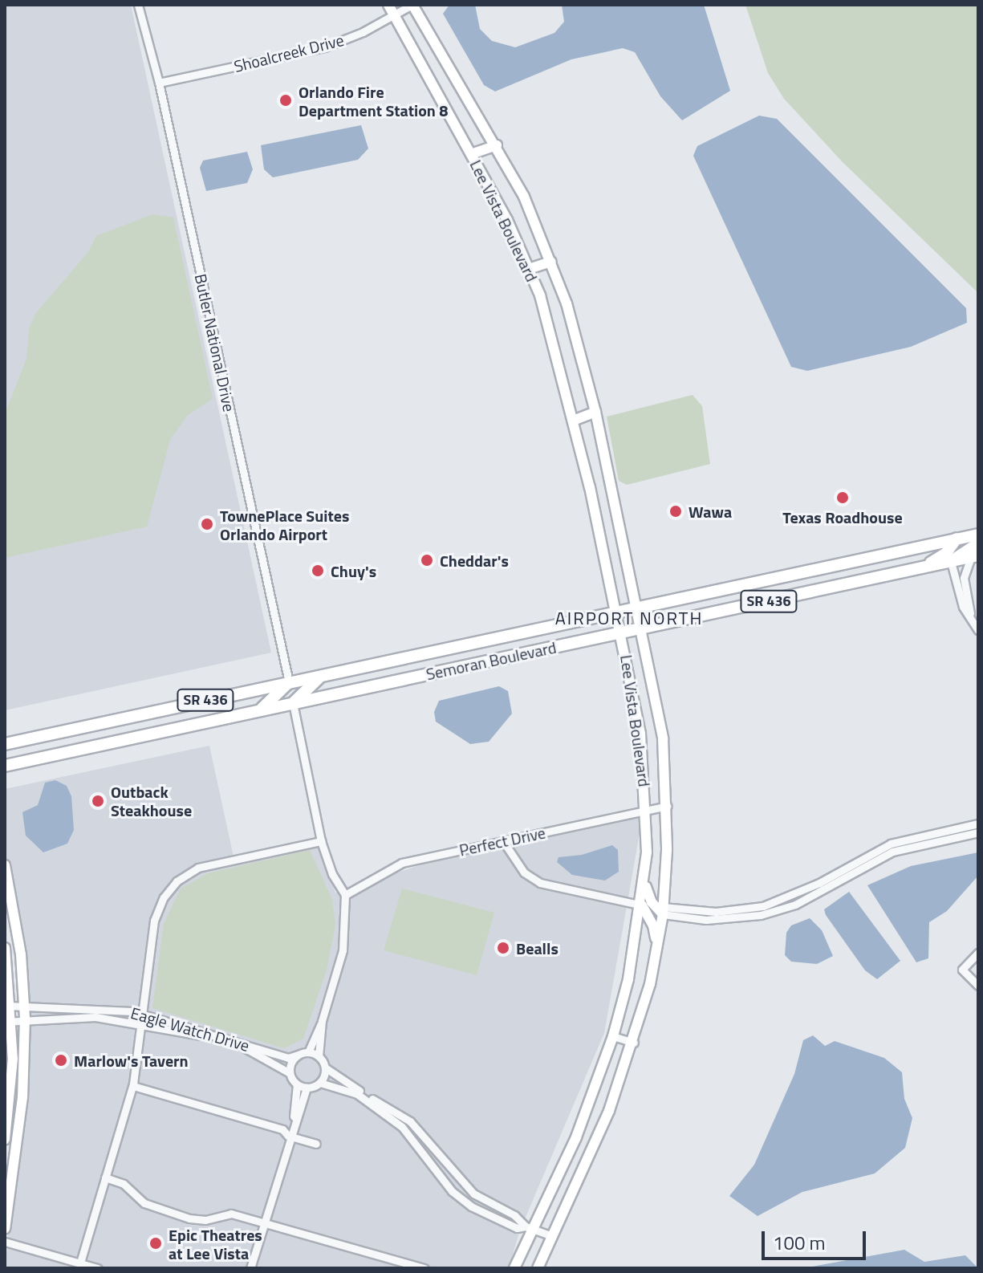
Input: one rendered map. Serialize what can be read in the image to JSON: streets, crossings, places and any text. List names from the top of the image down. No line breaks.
{"streets":{"main road":["SR 436","Semoran Boulevard"],"street":["Shoalcreek Drive","Lee Vista Boulevard","Butler National Drive","Perfect Drive","Eagle Watch Drive"]},"crossings":[["Shoalcreek Drive","Lee Vista Boulevard"],["Shoalcreek Drive","Butler National Drive"],["Lee Vista Boulevard","Semoran Boulevard"],["Lee Vista Boulevard","Perfect Drive"],["Butler National Drive","Semoran Boulevard"],["Perfect Drive","Eagle Watch Drive"]],"districts":["AIRPORT NORTH"],"places":["Orlando Fire Department Station 8","Texas Roadhouse","Wawa","TownePlace Suites Orlando Airport","Cheddar's","Chuy's","Outback Steakhouse","Bealls","Marlow's Tavern","Epic Theatres at Lee Vista"],"scale_bar":"100 m"}
